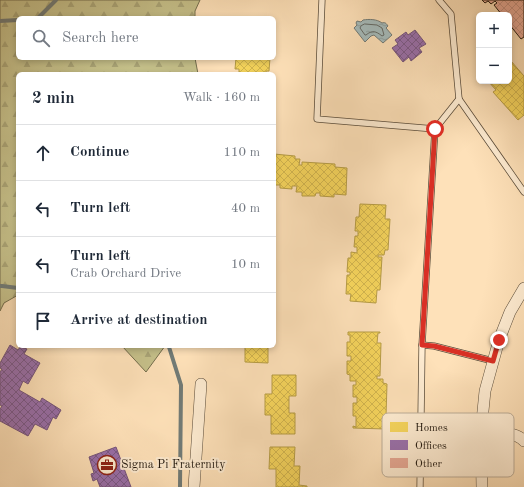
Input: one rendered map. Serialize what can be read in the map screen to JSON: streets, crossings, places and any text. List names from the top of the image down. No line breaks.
{"places":{"office":["Sigma Pi Fraternity"]},"legend":["Homes","Offices","Other"],"page":{"map_buttons":["+","−"],"search":"Search here","heading":["2 min","Walk · 160 m"],"list":[["Continue","110 m"],["Turn left","40 m"],["Turn left","Crab Orchard Drive","10 m"],"Arrive at destination"]}}
